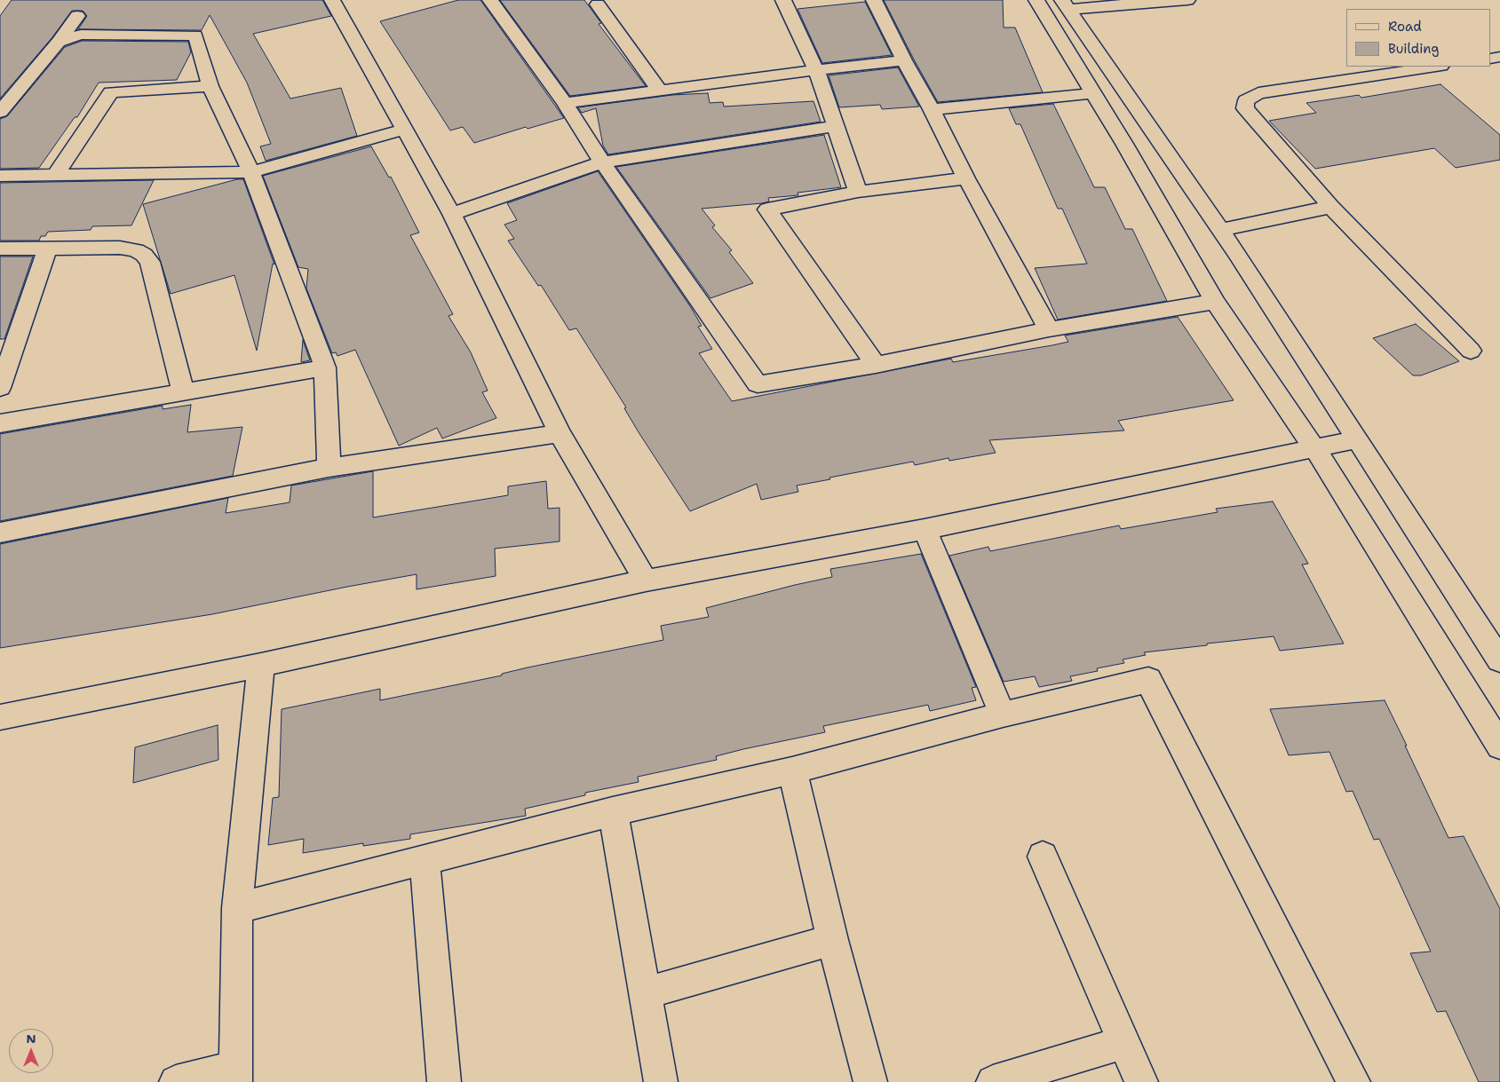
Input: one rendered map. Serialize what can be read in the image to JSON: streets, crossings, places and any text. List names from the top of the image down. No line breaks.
{"legend":["Road","Building"],"north":"top"}
